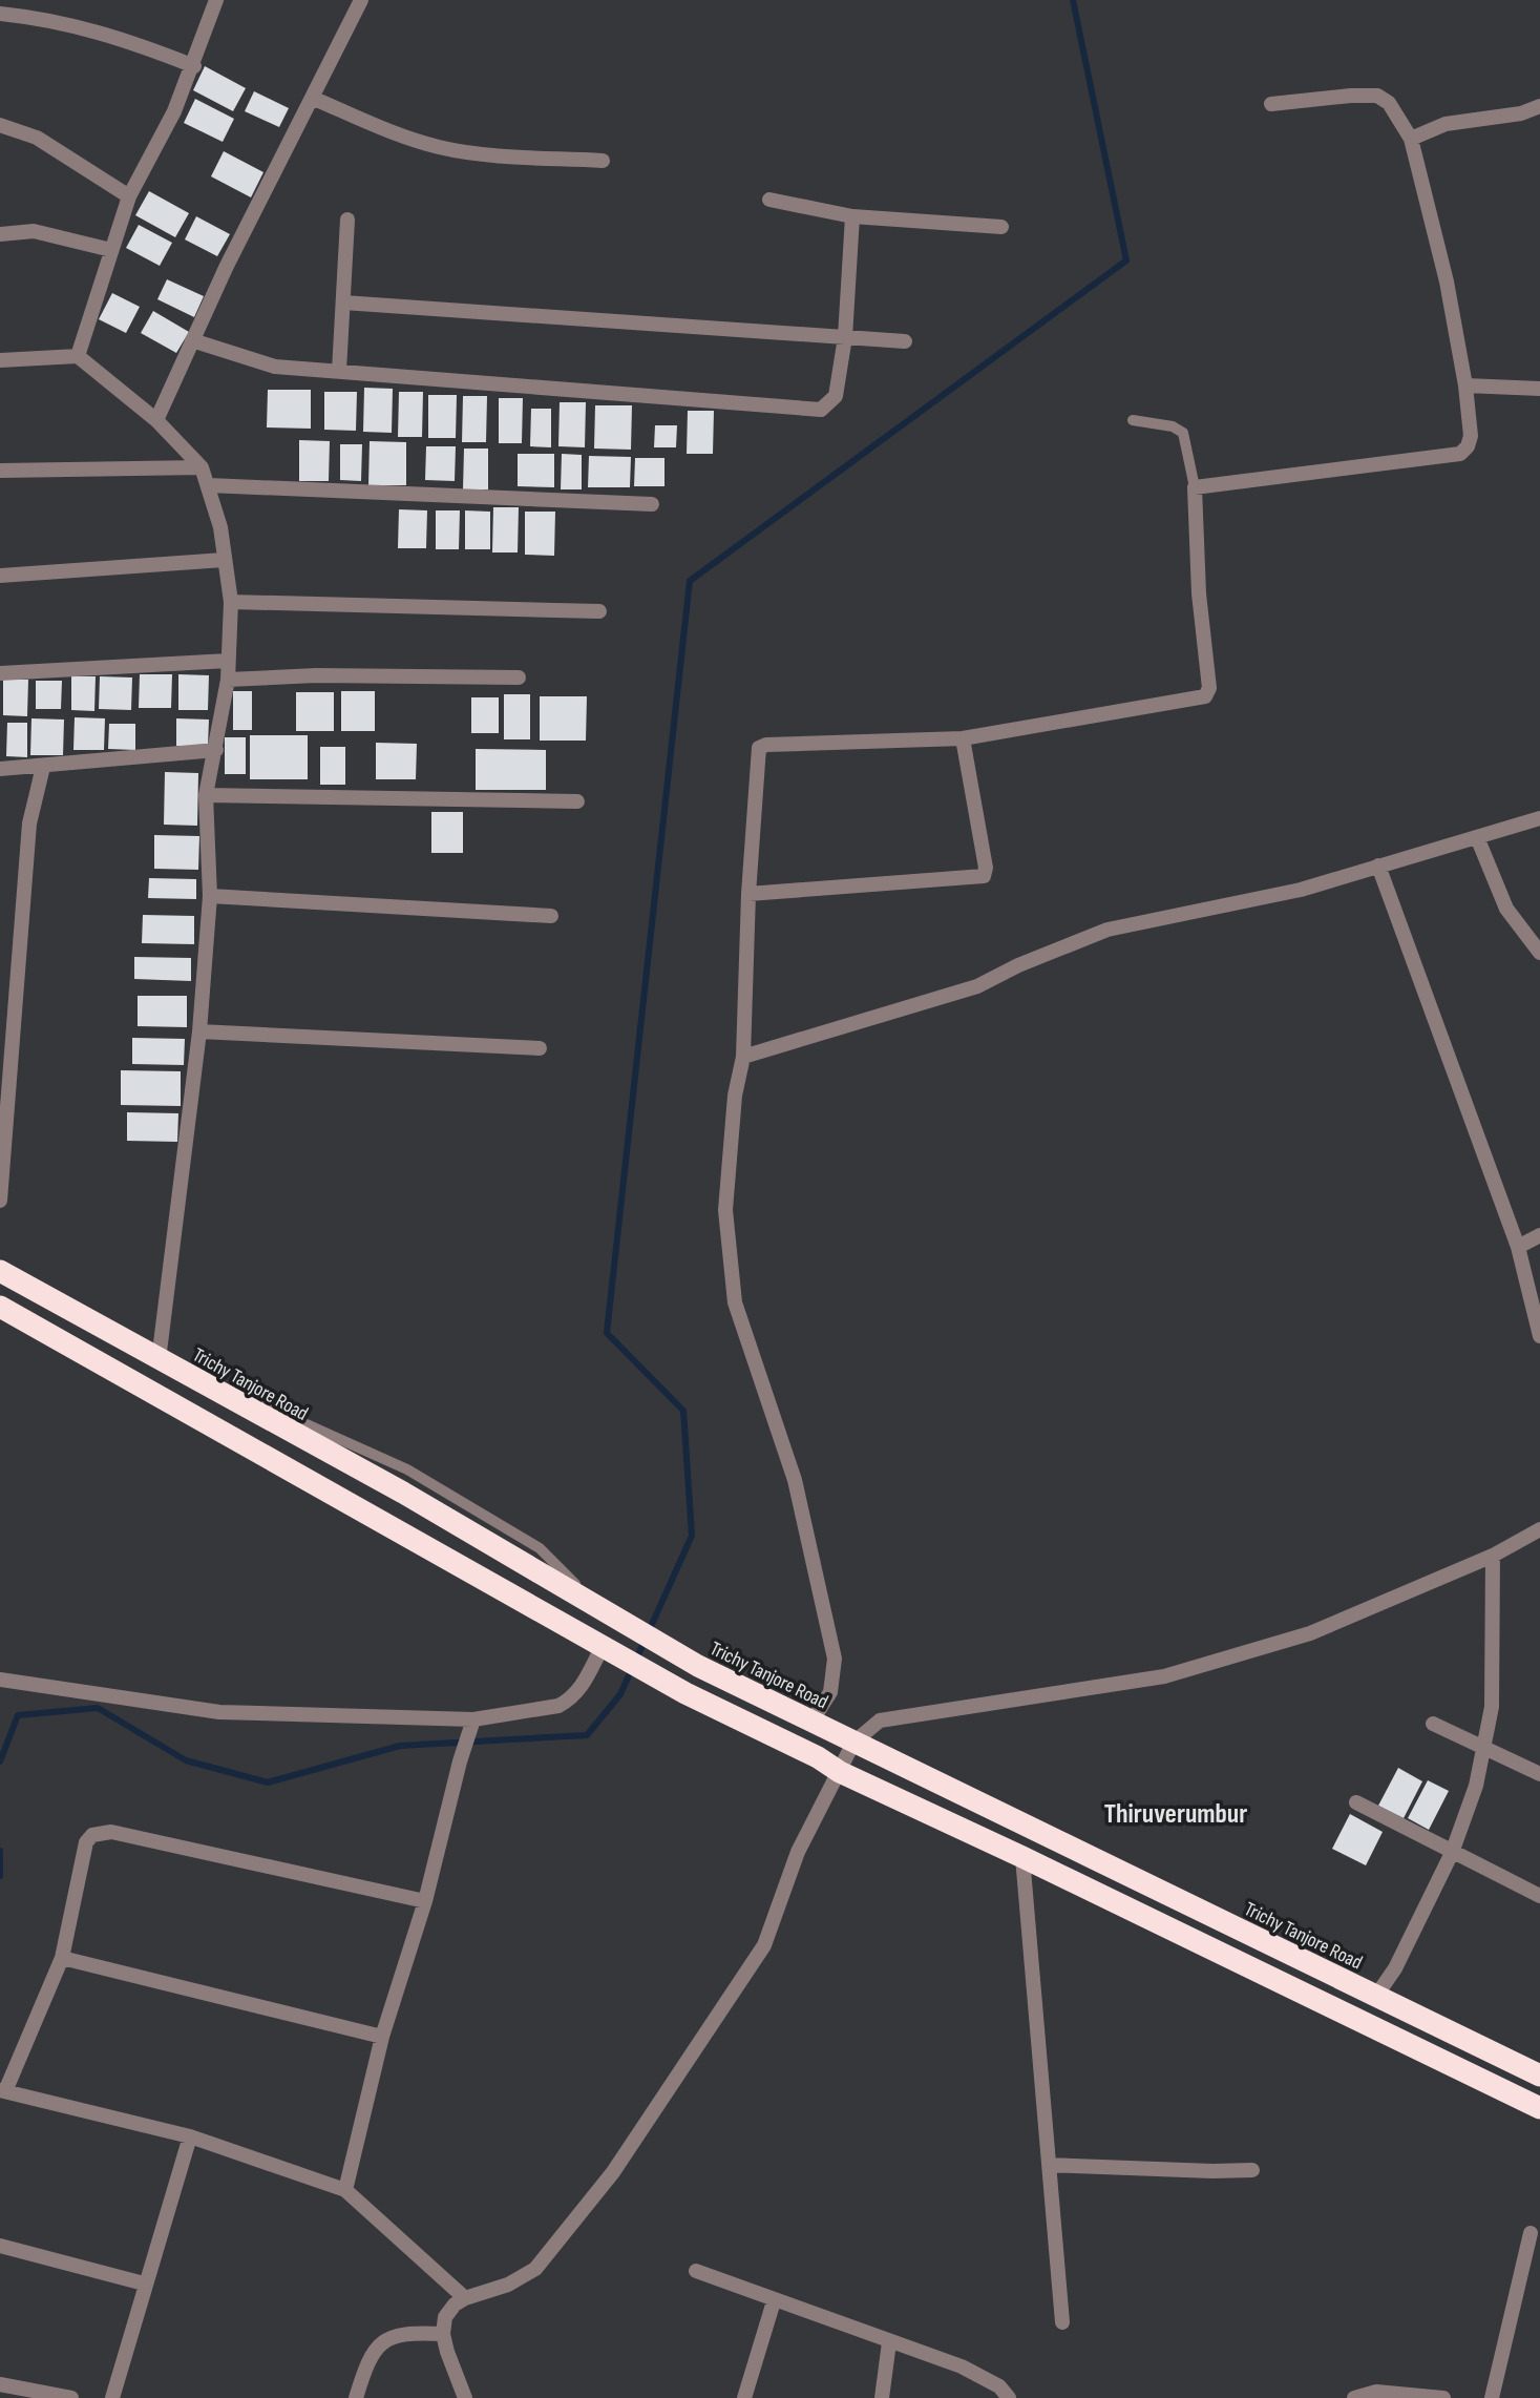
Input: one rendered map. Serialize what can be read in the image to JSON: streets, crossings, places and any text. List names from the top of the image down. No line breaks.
{"streets":{"highway":["Trichy Tanjore Road"]},"districts":["Thiruverumbur"]}
